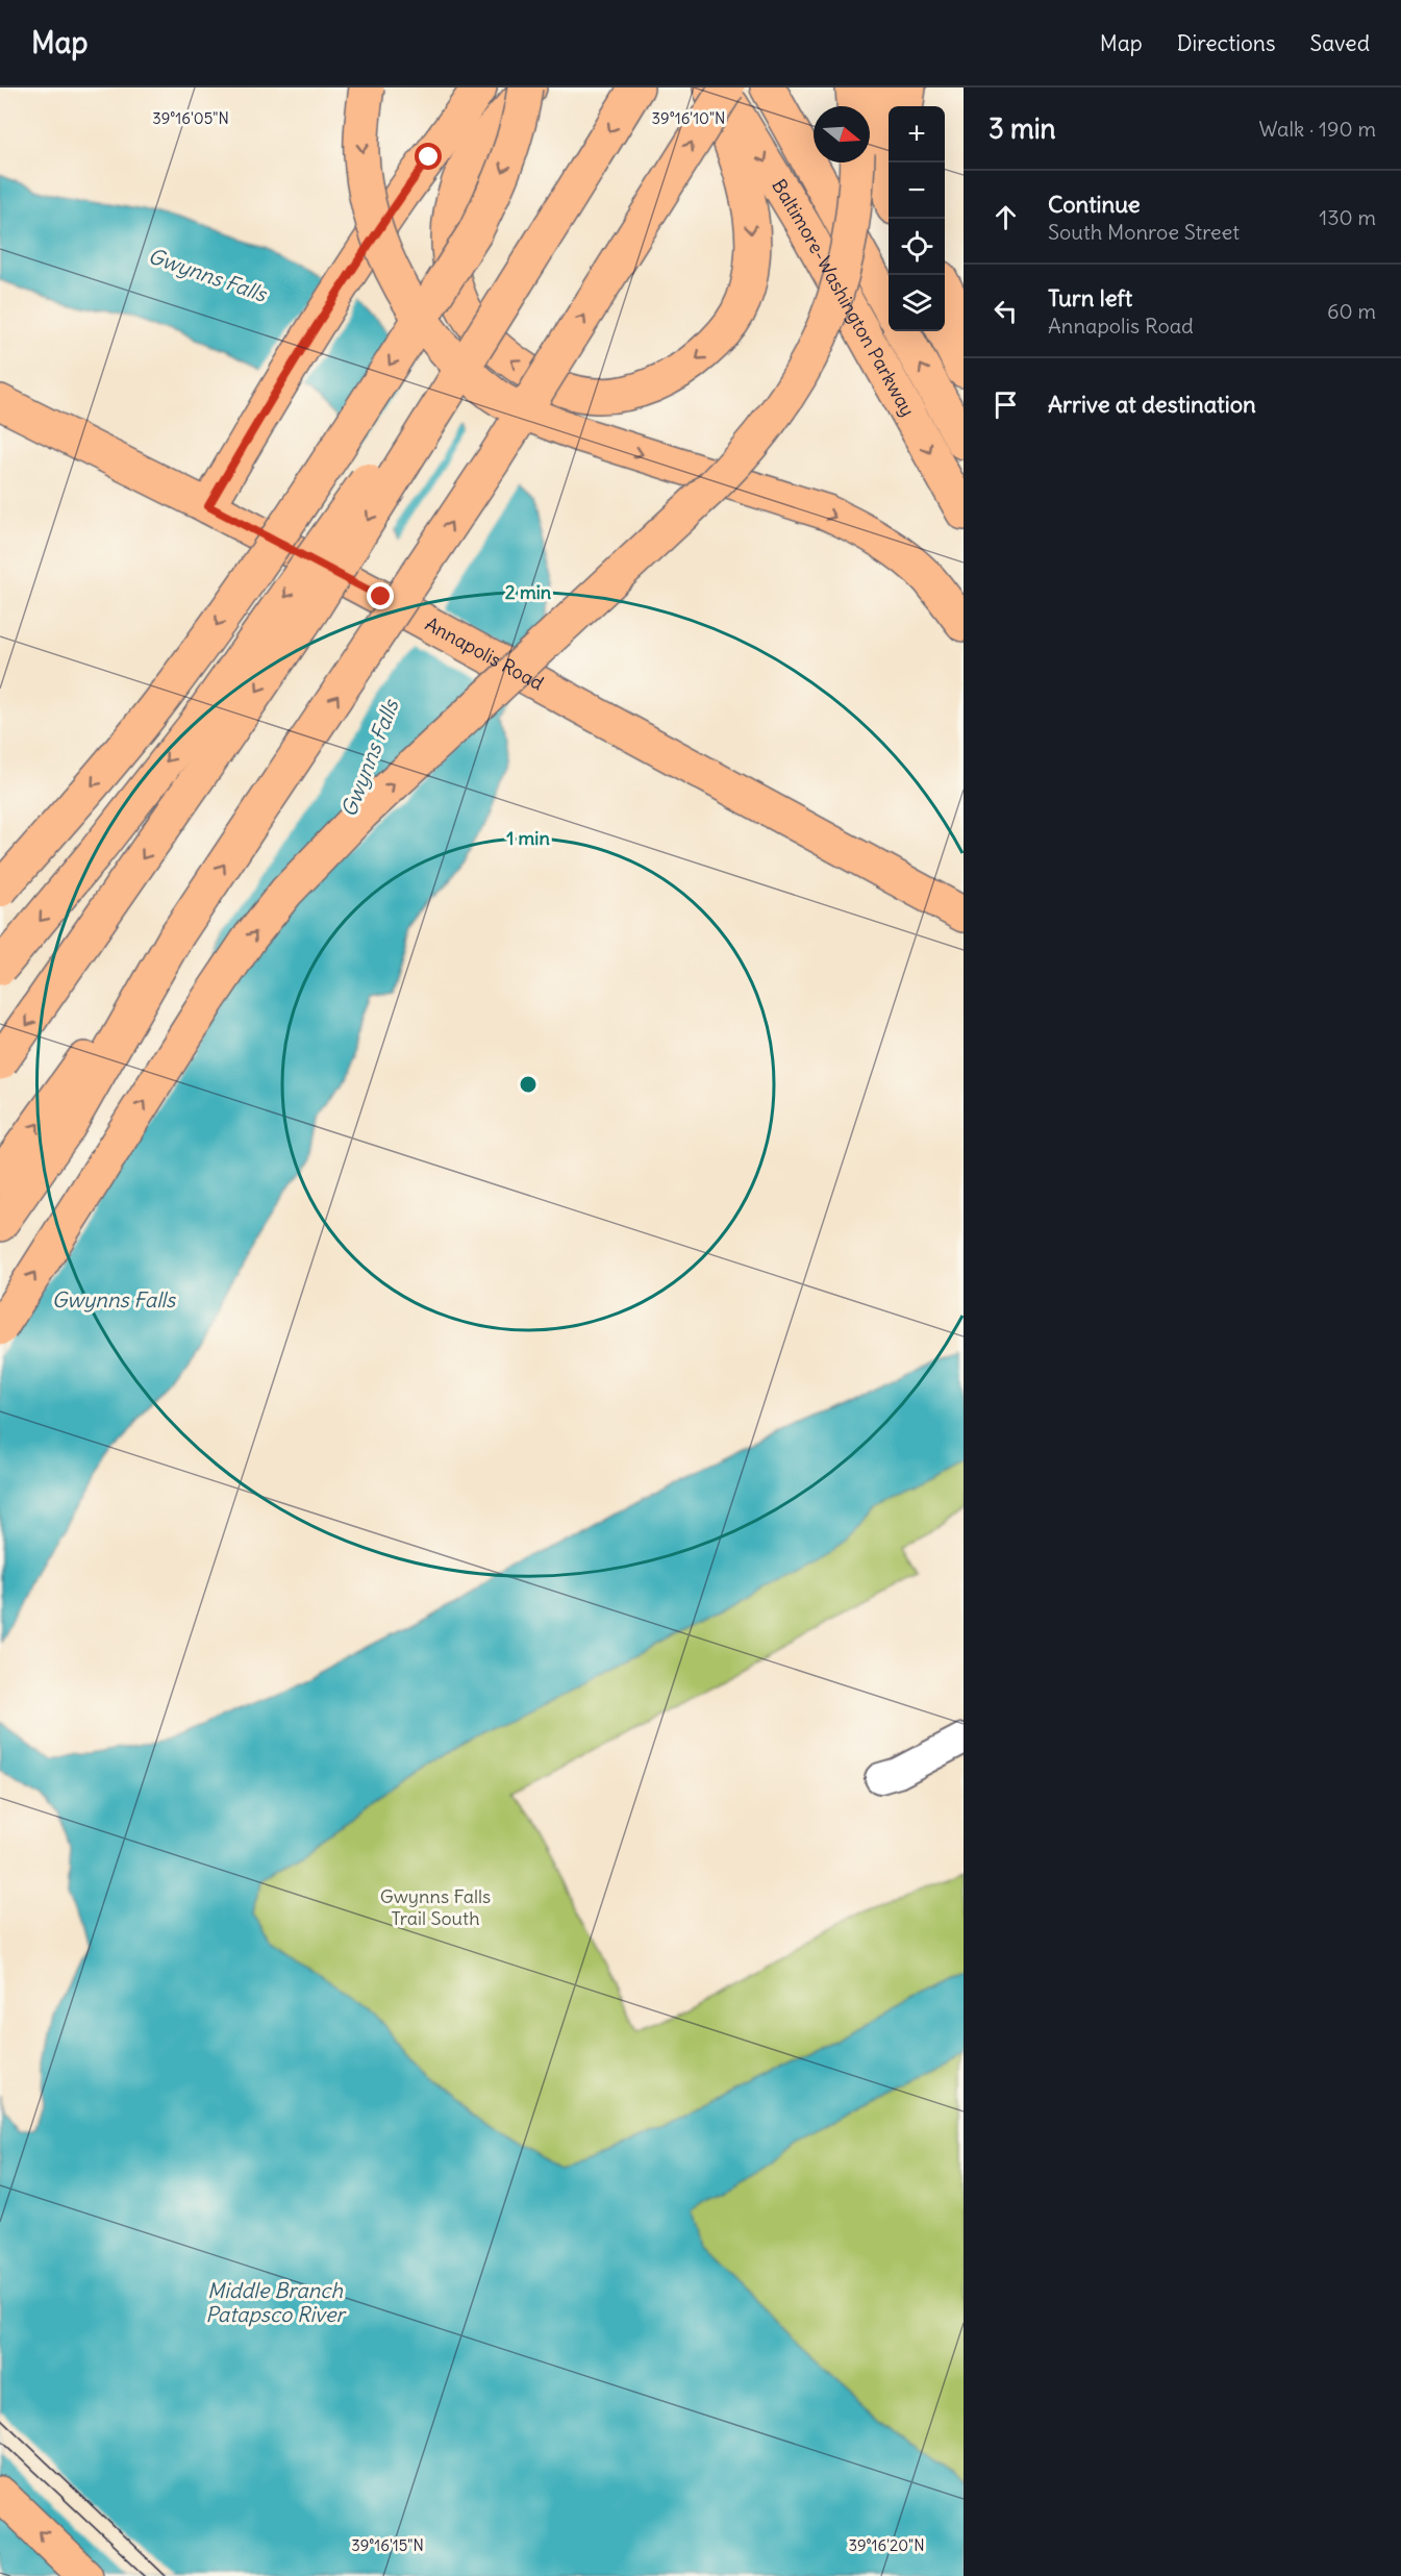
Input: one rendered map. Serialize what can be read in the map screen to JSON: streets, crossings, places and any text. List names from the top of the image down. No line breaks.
{"streets":{"main road":["Baltimore-Washington Parkway","Annapolis Road"]},"water":["Gwynns Falls","Middle Branch Patapsco River"],"parks":["Gwynns Falls Trail South"],"north":"right","page":{"header":"Map","nav":["Map","Directions","Saved"],"heading":["3 min","Walk · 190 m"],"map_buttons":["+","−"],"list":[["Continue","South Monroe Street","130 m"],["Turn left","Annapolis Road","60 m"],"Arrive at destination"]},"coordinates":["39°16'05\"N","39°16'10\"N","39°16'15\"N","39°16'20\"N"],"rings":["2 min","1 min"]}
